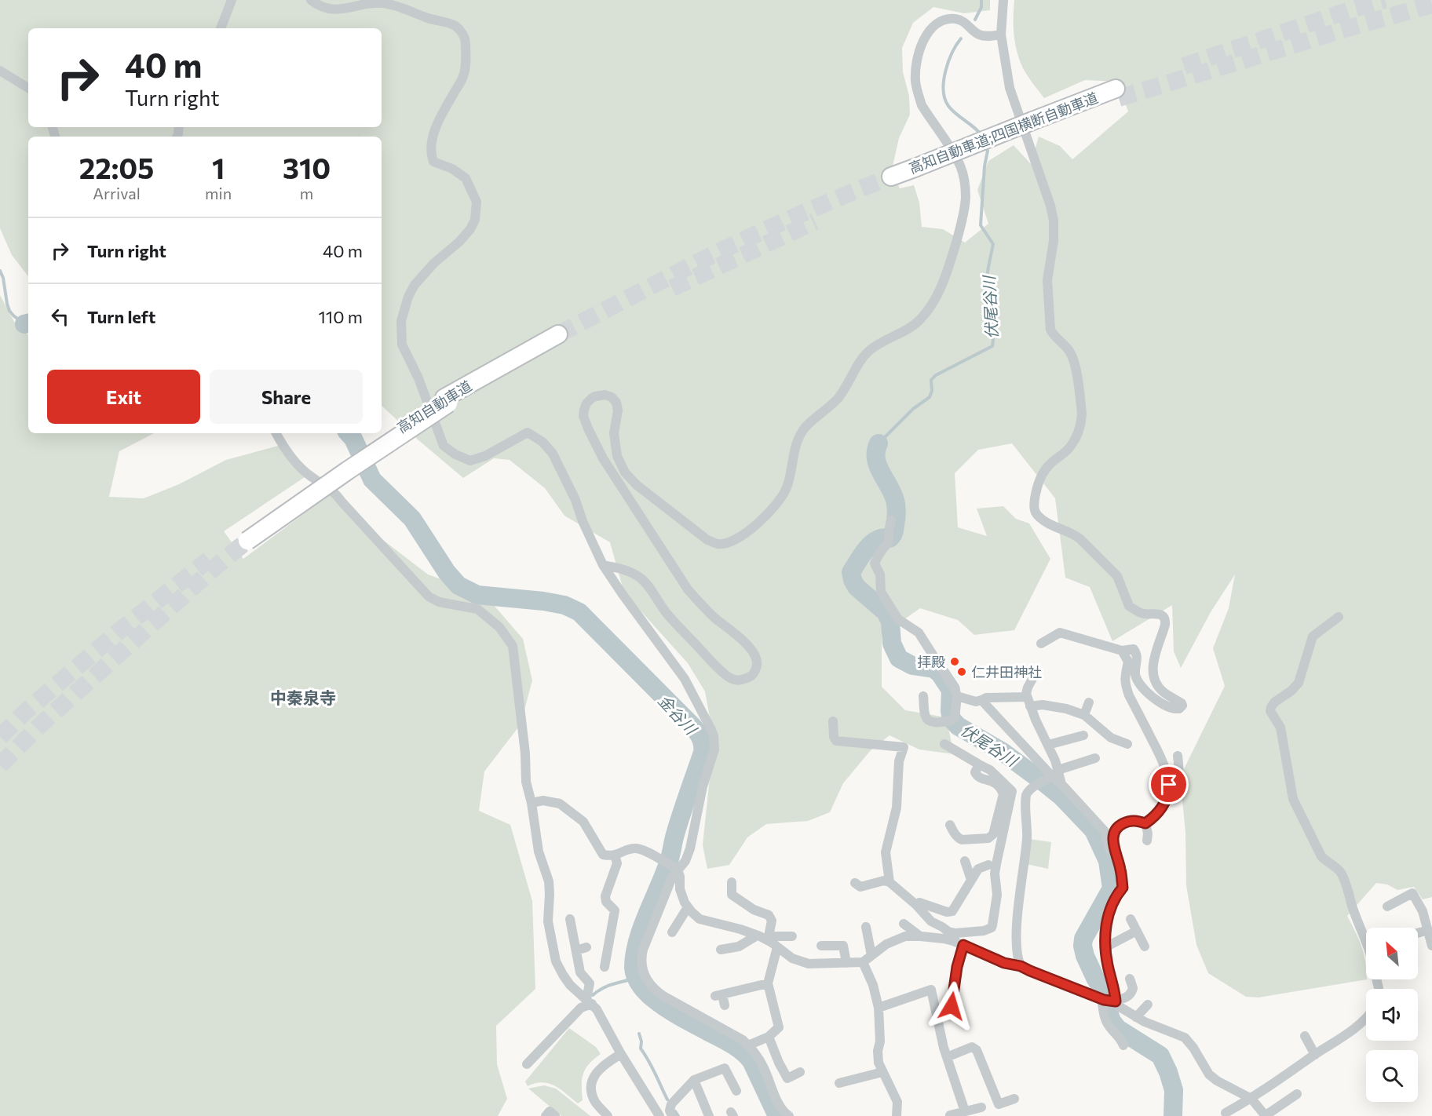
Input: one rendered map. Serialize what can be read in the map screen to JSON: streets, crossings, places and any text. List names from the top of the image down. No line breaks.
{"streets":{"highway":["高知自動車道;四国横断自動車道","高知自動車道"]},"districts":["中秦泉寺"],"water":["伏尾谷川","金谷川"],"places":["拝殿","仁井田神社"],"north":"top left","page":{"turn":["40 m","Turn right"],"eta":["22:05","Arrival","1","min","310","m"],"list":[{"name":"Turn right","value":"40 m"},{"name":"Turn left","value":"110 m"}],"buttons":["Exit","Share"]}}
